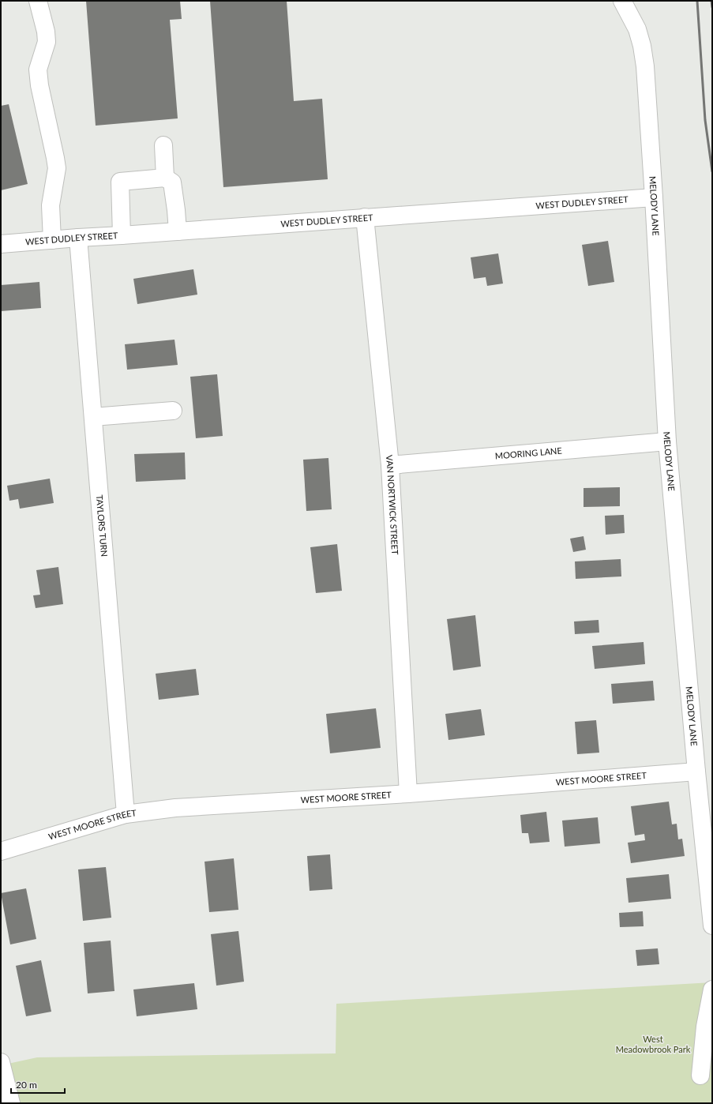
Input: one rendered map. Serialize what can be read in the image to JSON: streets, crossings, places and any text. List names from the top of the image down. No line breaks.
{"streets":{"street":["WEST DUDLEY STREET","MELODY LANE","MOORING LANE","VAN NORTWICK STREET","TAYLORS TURN","WEST MOORE STREET"]},"crossings":[["WEST DUDLEY STREET","MELODY LANE"],["WEST DUDLEY STREET","VAN NORTWICK STREET"],["WEST DUDLEY STREET","TAYLORS TURN"],["MELODY LANE","MOORING LANE"],["MELODY LANE","WEST MOORE STREET"],["MOORING LANE","VAN NORTWICK STREET"],["VAN NORTWICK STREET","WEST MOORE STREET"],["TAYLORS TURN","WEST MOORE STREET"]],"parks":["West Meadowbrook Park"],"scale_bar":"20 m"}
